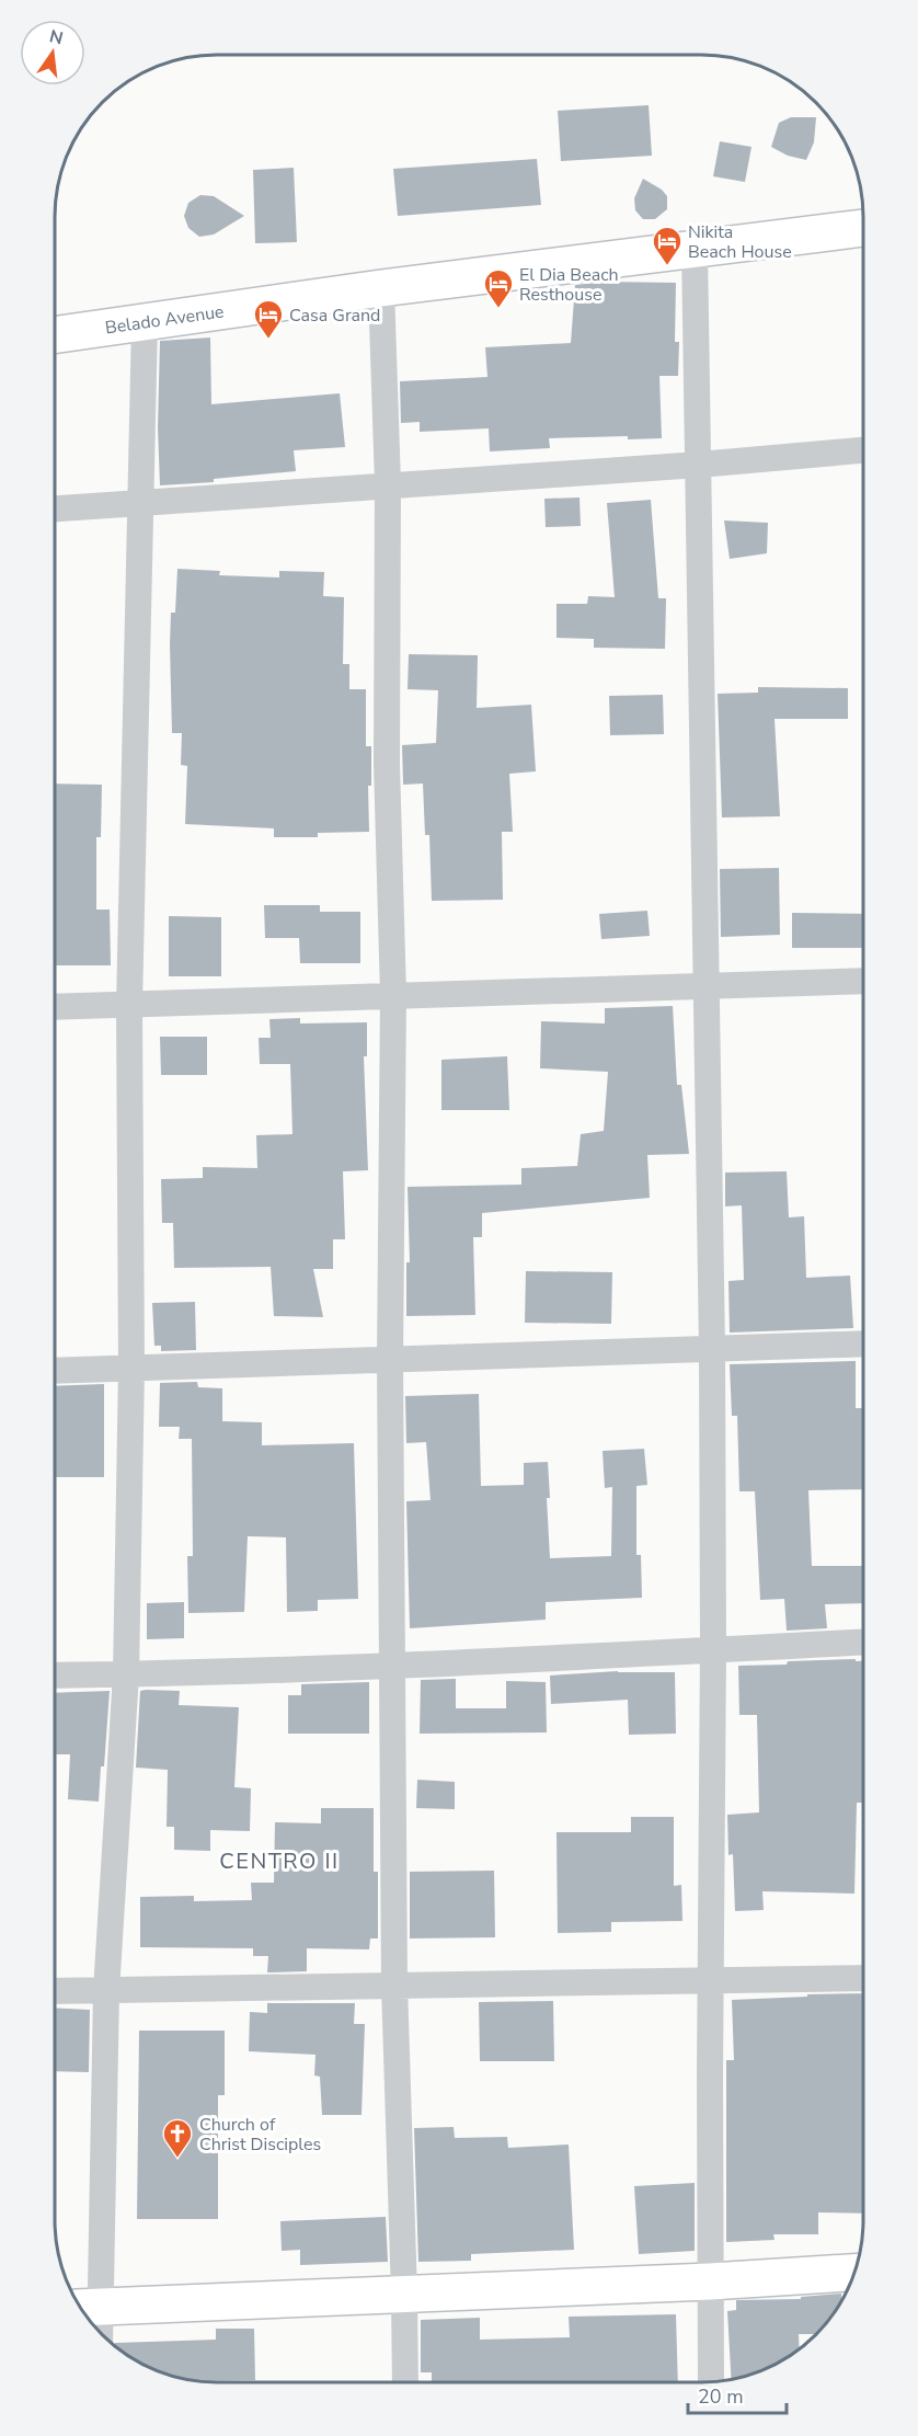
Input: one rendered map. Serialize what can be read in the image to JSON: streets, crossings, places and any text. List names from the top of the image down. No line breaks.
{"streets":{"street":["Belado Avenue"]},"districts":["CENTRO II"],"places":{"hotel":["Nikita Beach House","El Dia Beach Resthouse","Casa Grand"],"church":["Church of Christ Disciples"]},"scale_bar":"20 m","north":"top"}
